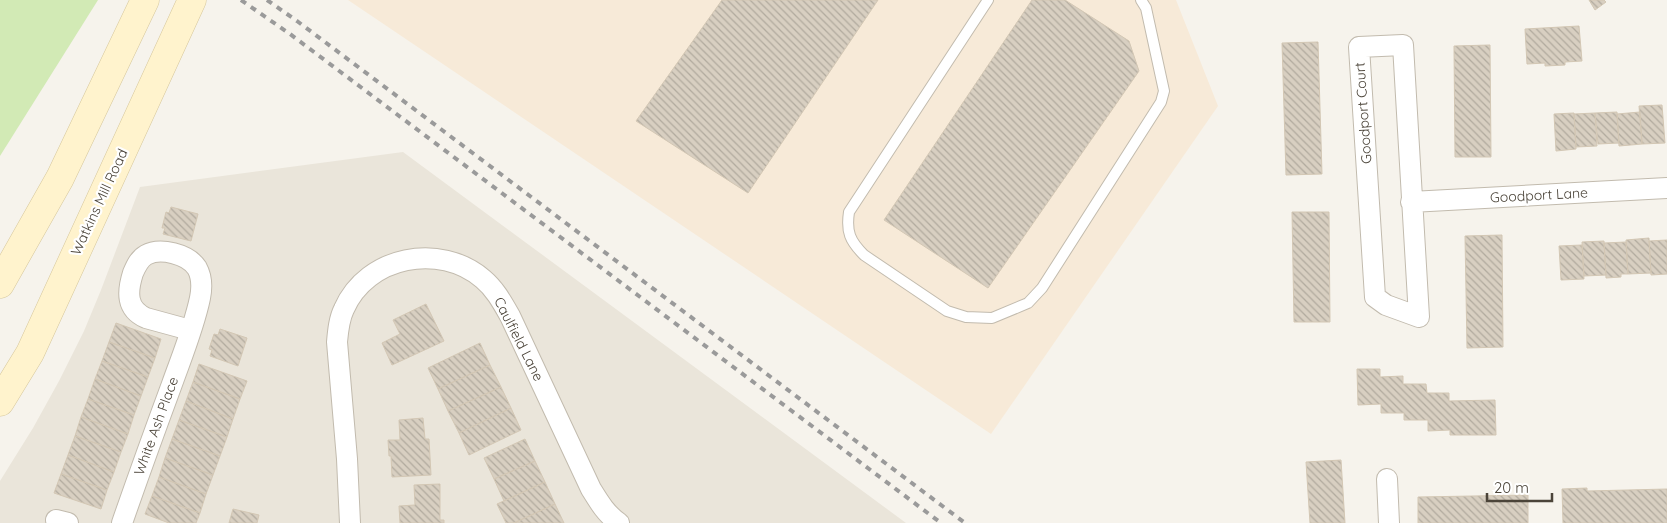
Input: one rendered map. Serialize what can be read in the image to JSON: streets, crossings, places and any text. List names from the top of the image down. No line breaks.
{"streets":{"main road":["Watkins Mill Road"],"street":["Goodport Court","Goodport Lane","Caulfield Lane","White Ash Place"]},"crossings":[["Goodport Court","Goodport Lane"]],"scale_bar":"20 m"}
